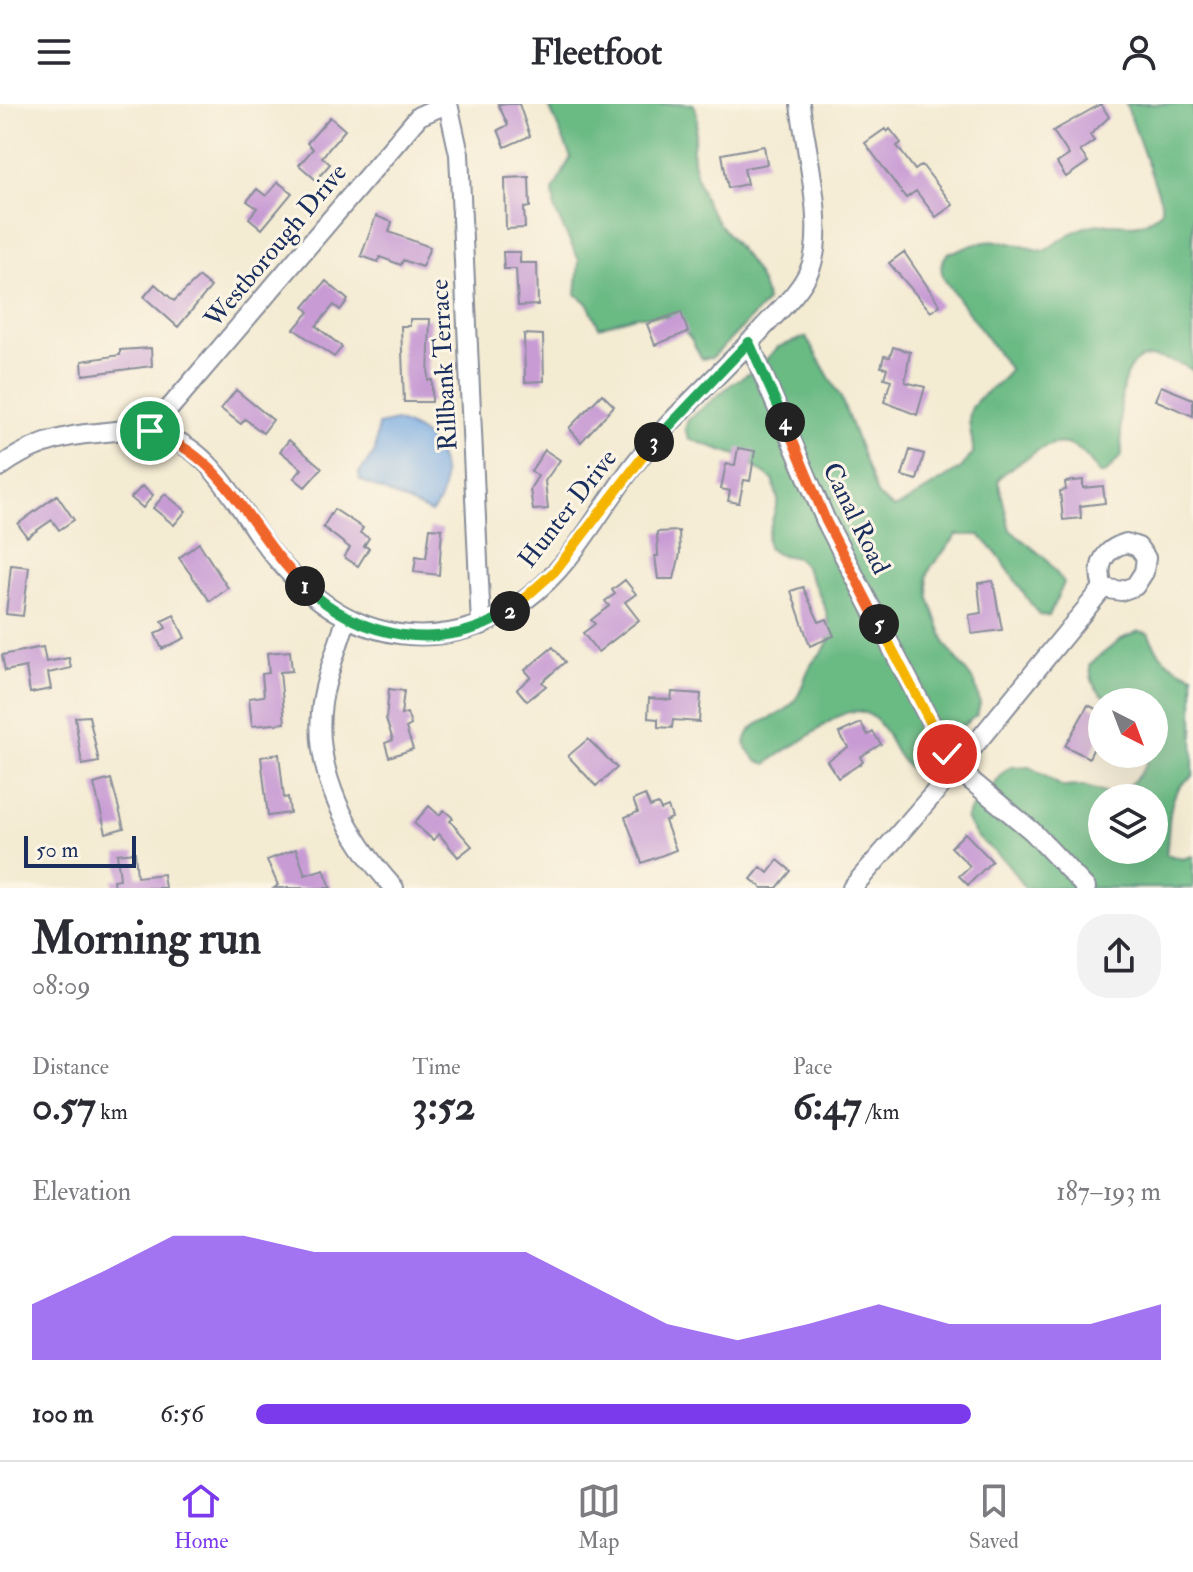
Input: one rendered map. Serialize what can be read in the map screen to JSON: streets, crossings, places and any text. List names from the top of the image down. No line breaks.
{"streets":{"street":["Westborough Drive","Rillbank Terrace","Hunter Drive","Canal Road"]},"crossings":[["Westborough Drive","Rillbank Terrace"],["Westborough Drive","Hunter Drive"],["Rillbank Terrace","Hunter Drive"],["Hunter Drive","Canal Road"]],"scale_bar":"50 m","north":"bottom right","page":{"header":"Fleetfoot","pins":["4","3","1","2","5"],"scale":"50 m","heading":["Morning run","08:09"],"stats":[["Distance","0.57 km"],["Time","3:52"],["Pace","6:47 /km"]],"chart":["Elevation","187–193 m"],"list":[{"name":"100 m","note":"6:56"}],"tabs":["Home","Map","Saved"]}}
